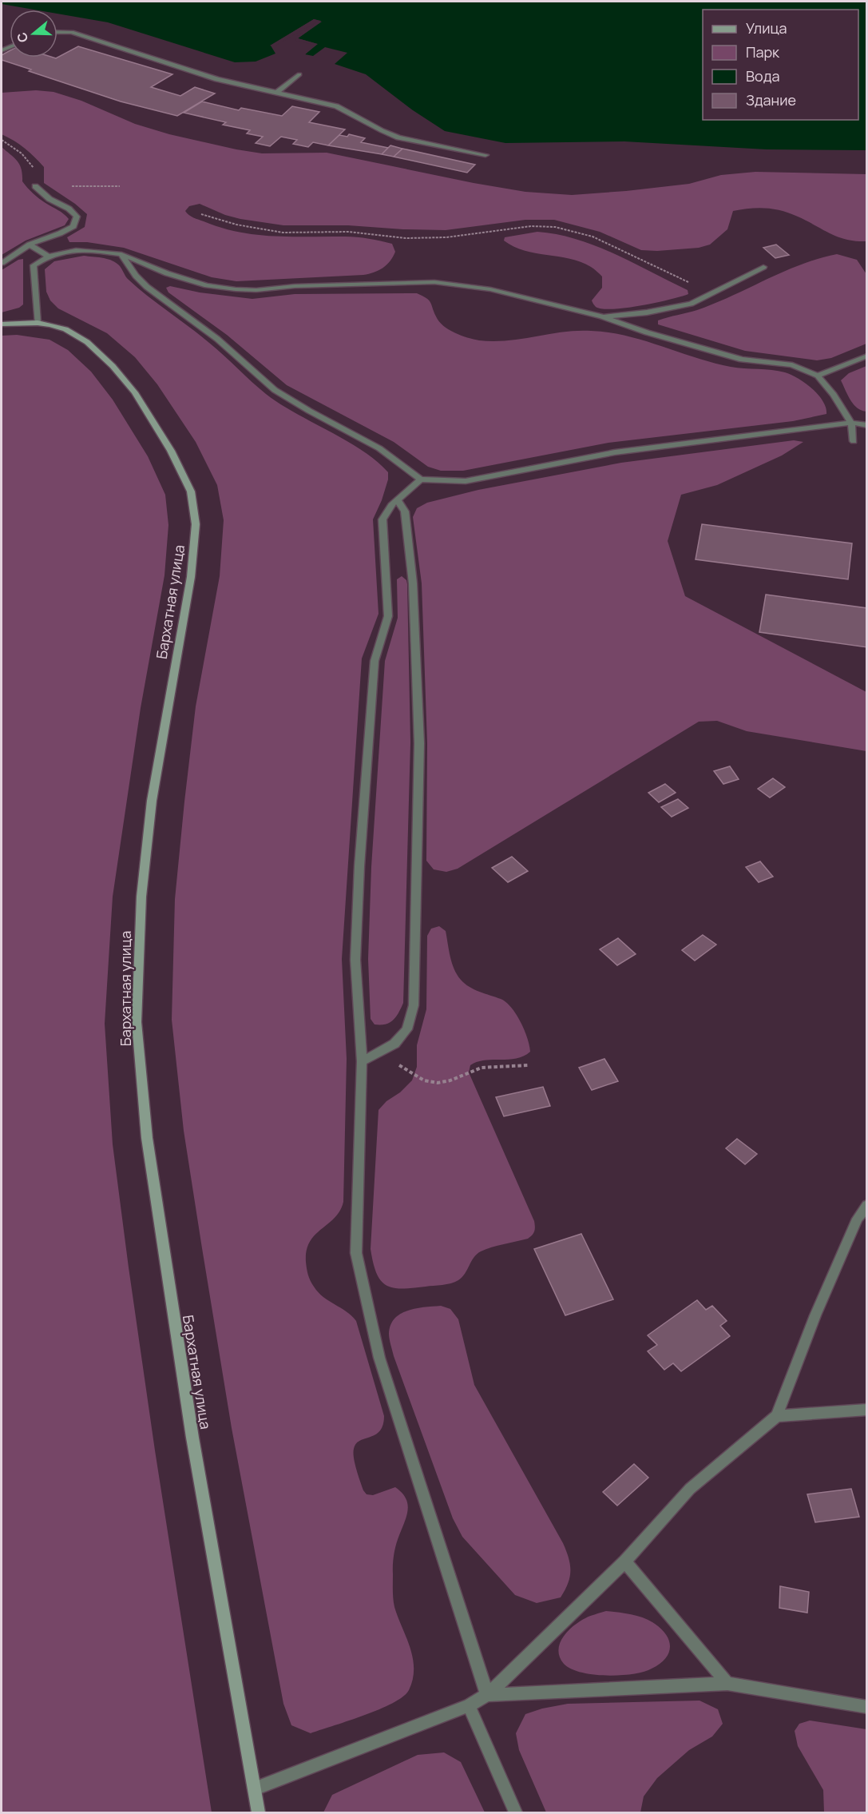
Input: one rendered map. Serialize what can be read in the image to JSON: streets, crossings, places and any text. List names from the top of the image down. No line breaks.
{"streets":{"main road":["Бархатная улица"]},"legend":["Улица","Парк","Вода","Здание"],"north":"left"}
